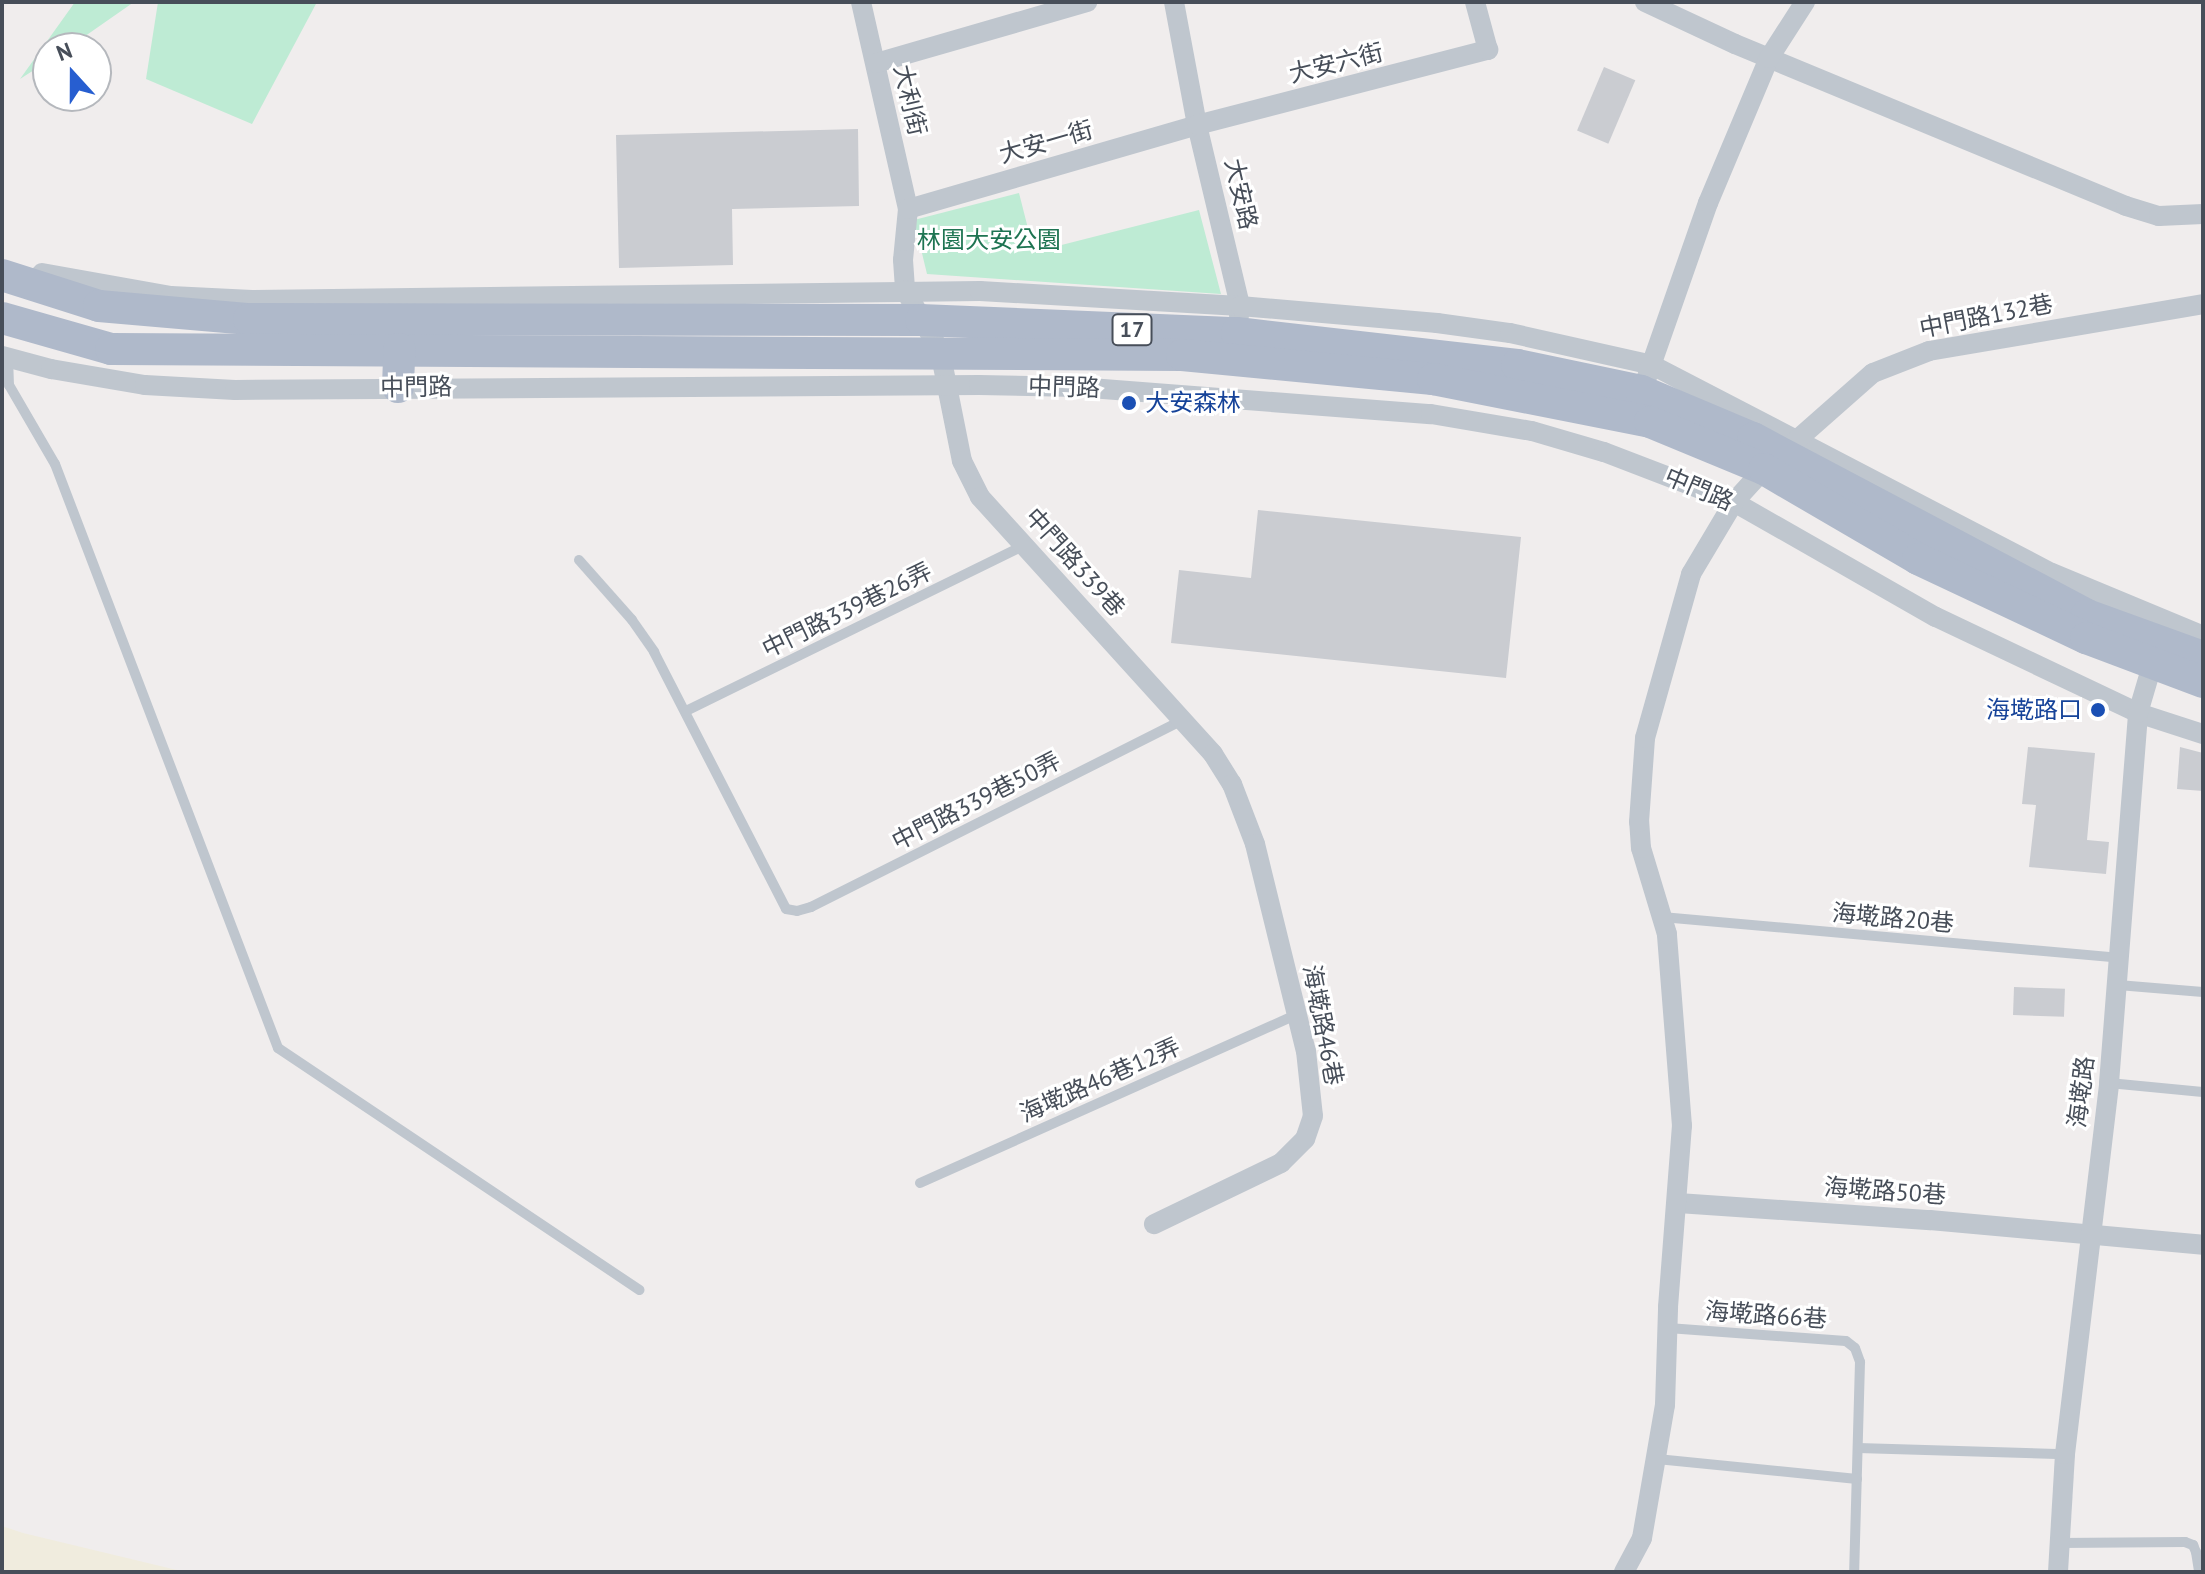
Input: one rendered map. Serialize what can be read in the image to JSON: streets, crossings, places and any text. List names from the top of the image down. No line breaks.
{"streets":{"main road":["17","中門路"],"street":["大安六街","大利街","大安一街","大安路","中門路132巷","中門路339巷","海墘路46巷","海墘路","海墘路50巷"],"lane":["中門路339巷26弄","中門路339巷50弄","海墘路20巷","海墘路46巷12弄","海墘路66巷"]},"crossings":[["大安六街","大安一街"],["大安六街","大安路"],["大利街","大安一街"],["大利街","中門路"],["大利街","中門路339巷"],["大安一街","大安路"],["大安路","中門路"],["中門路132巷","中門路"],["中門路132巷","海墘路20巷"],["中門路132巷","海墘路50巷"],["中門路132巷","海墘路66巷"],["中門路","中門路339巷"],["中門路","海墘路"],["中門路339巷","中門路339巷26弄"],["中門路339巷","中門路339巷50弄"],["中門路339巷","海墘路46巷"],["中門路339巷26弄","中門路339巷50弄"],["海墘路20巷","海墘路"],["海墘路46巷","海墘路46巷12弄"],["海墘路","海墘路50巷"]],"parks":["林園大安公園"],"places":["大安森林","海墘路口"],"north":"top"}
